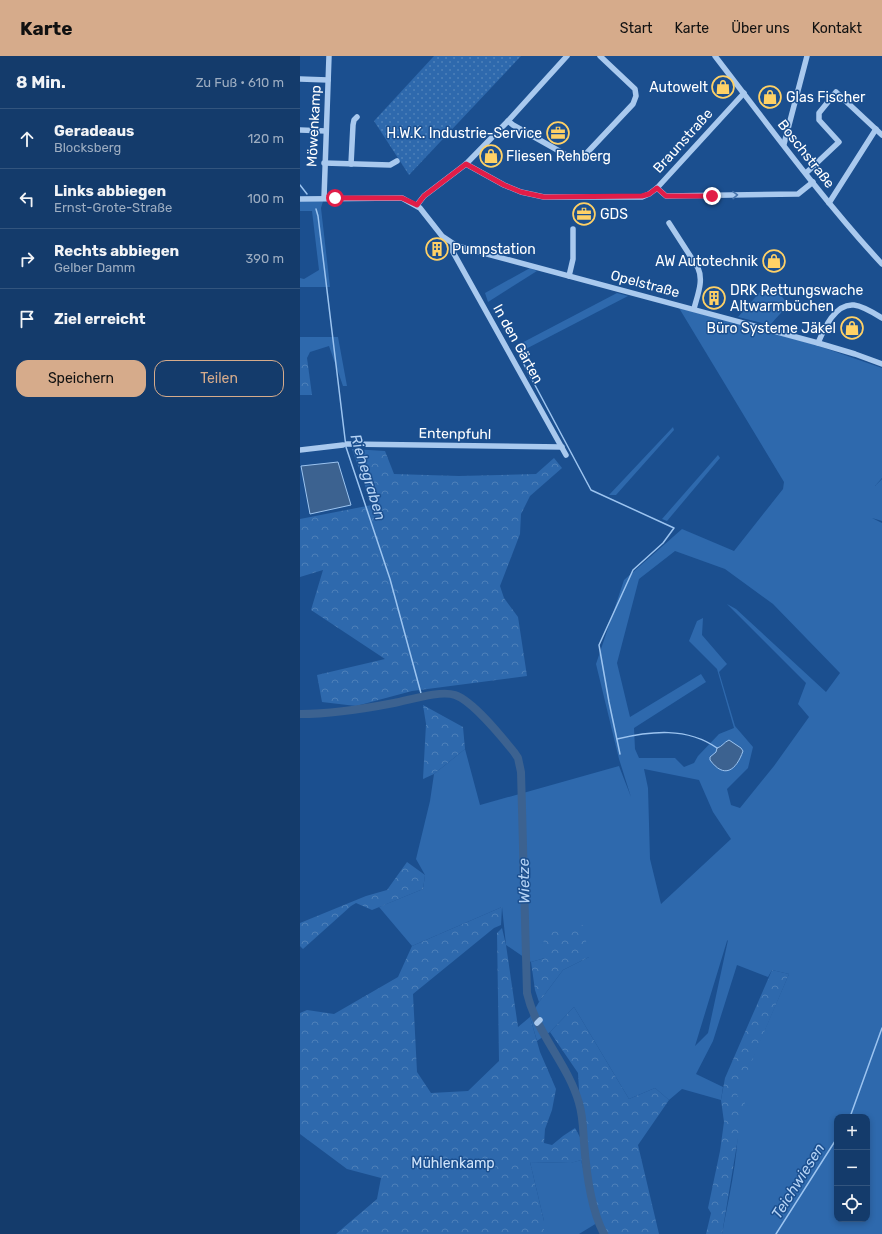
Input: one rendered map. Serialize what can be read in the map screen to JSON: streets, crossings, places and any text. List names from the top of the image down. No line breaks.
{"streets":{"street":["Möwenkamp","Braunstraße","Boschstraße","Opelstraße","In den Gärten","Entenpfuhl"]},"crossings":[["Braunstraße","Boschstraße"],["Opelstraße","In den Gärten"],["In den Gärten","Entenpfuhl"]],"water":["Riehegraben","Wietze","Teichwiesen"],"parks":["Mühlenkamp"],"places":{"shop":["Autowelt","Glas Fischer","Fliesen Rehberg","AW Autotechnik","Büro Systeme Jäkel"],"office":["H.W.K. Industrie-Service","GDS"],"building":["Pumpstation","DRK Rettungswache Altwarmbüchen"]},"page":{"header":"Karte","nav":["Start","Karte","Über uns","Kontakt"],"heading":["8 Min.","Zu Fuß · 610 m"],"list":[["Geradeaus","Blocksberg","120 m"],["Links abbiegen","Ernst-Grote-Straße","100 m"],["Rechts abbiegen","Gelber Damm","390 m"],"Ziel erreicht"],"buttons":["Speichern","Teilen"],"map_buttons":["+","−"]}}
